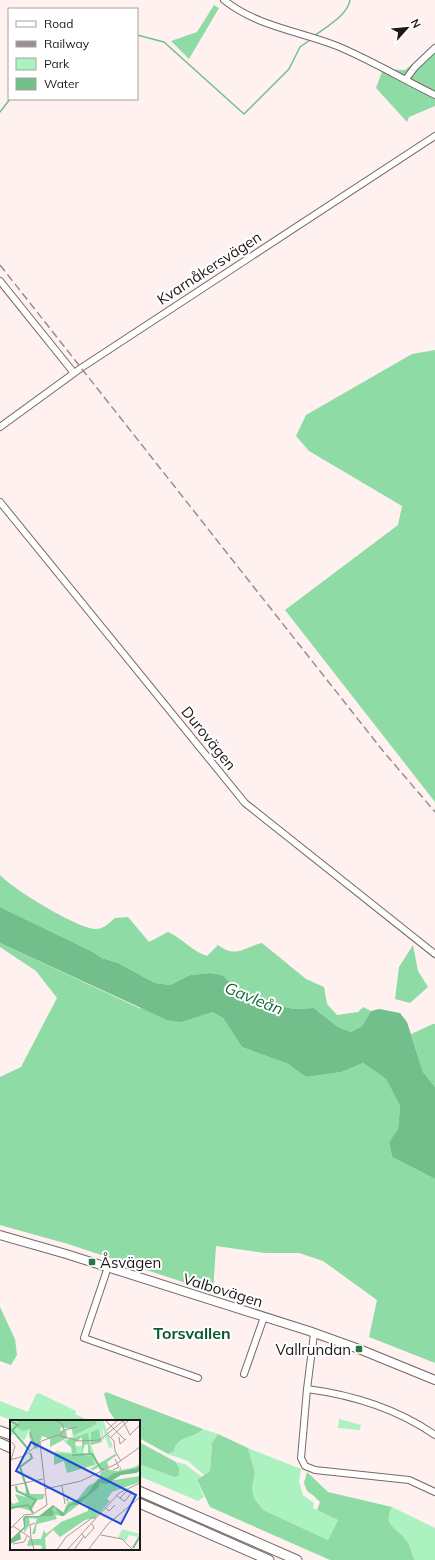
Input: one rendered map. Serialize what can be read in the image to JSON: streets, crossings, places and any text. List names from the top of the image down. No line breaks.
{"streets":{"main road":["Valbovägen"],"street":["Kvarnåkersvägen","Durovägen"]},"districts":["Torsvallen"],"water":["Gavleån"],"places":{"transit":["Åsvägen","Vallrundan"]},"legend":["Road","Railway","Park","Water"],"north":"top right"}
